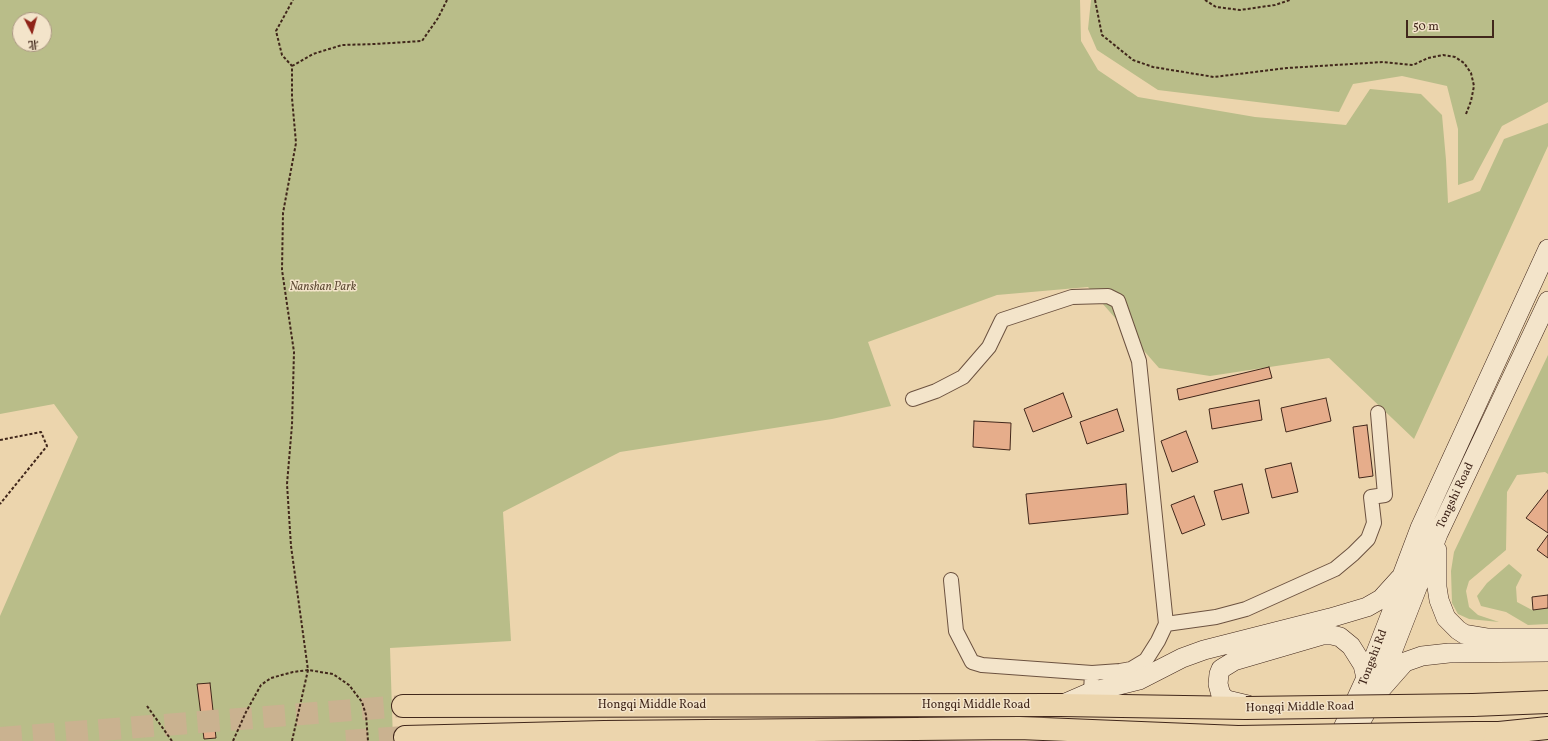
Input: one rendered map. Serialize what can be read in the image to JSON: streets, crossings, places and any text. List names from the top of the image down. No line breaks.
{"streets":{"main road":["Tongshi Road","Tongshi Rd","Hongqi Middle Road"]},"crossings":[["Tongshi Road","Tongshi Rd"]],"parks":["Nanshan Park"],"scale_bar":"50 m","north":"bottom"}
